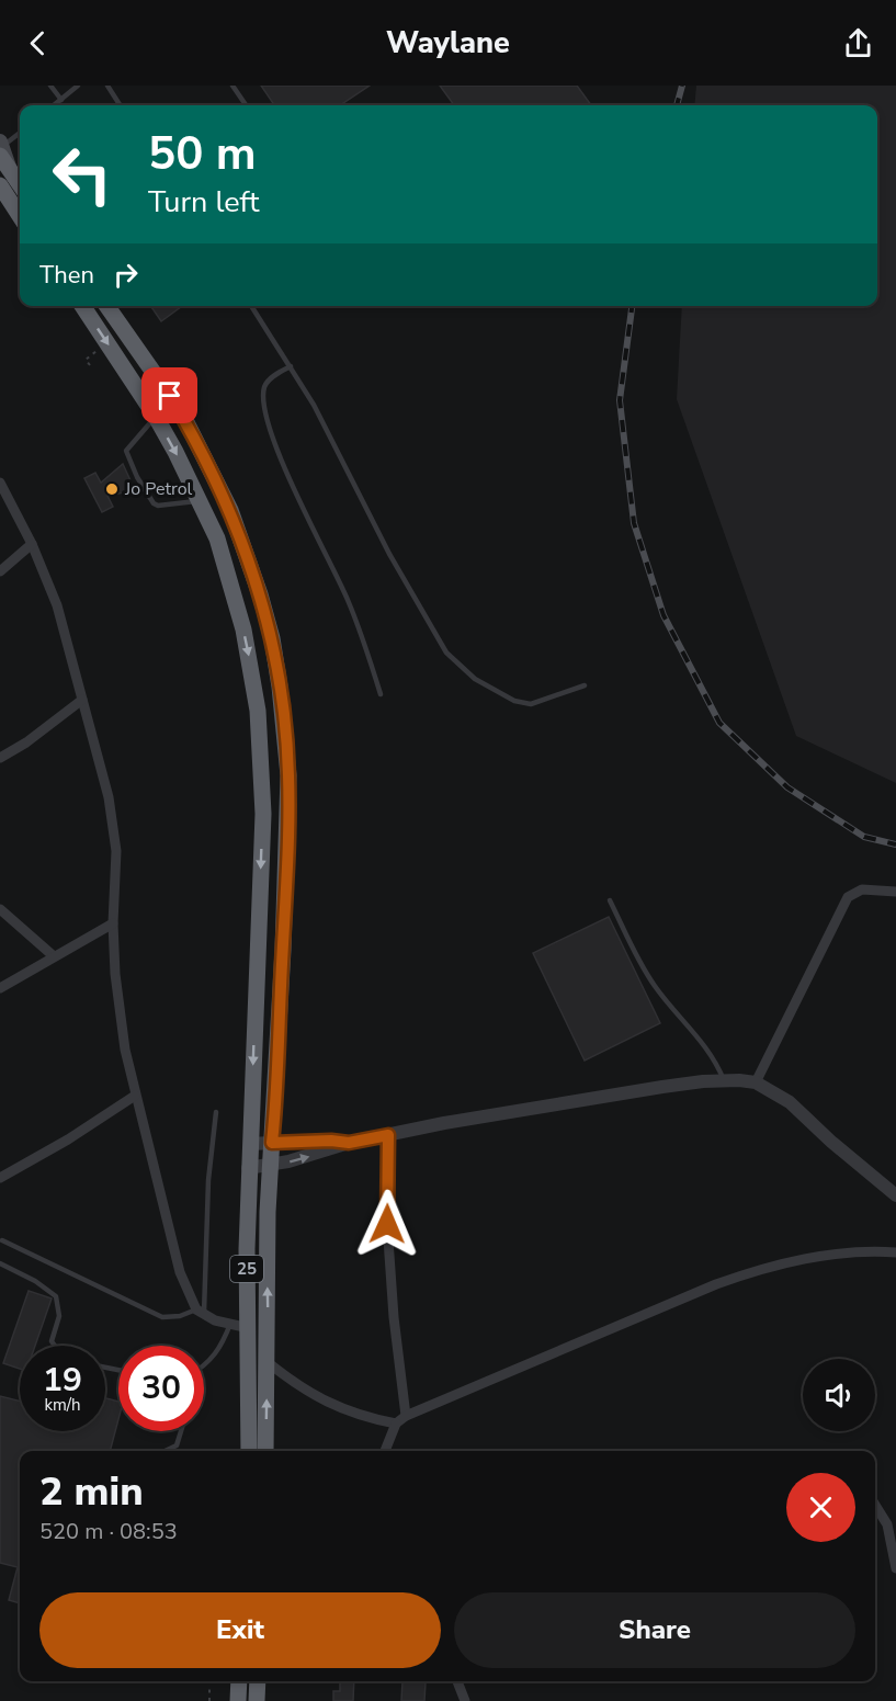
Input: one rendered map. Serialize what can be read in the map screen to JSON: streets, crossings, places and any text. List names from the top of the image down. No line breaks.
{"streets":{"highway":["25"]},"places":["Jo Petrol"],"page":{"header":"Waylane","turn":["50 m","Turn left"],"then":"Then","speed":"19 km/h","limit":"30","heading":["2 min","520 m · 08:53"],"buttons":["Exit","Share"]}}
